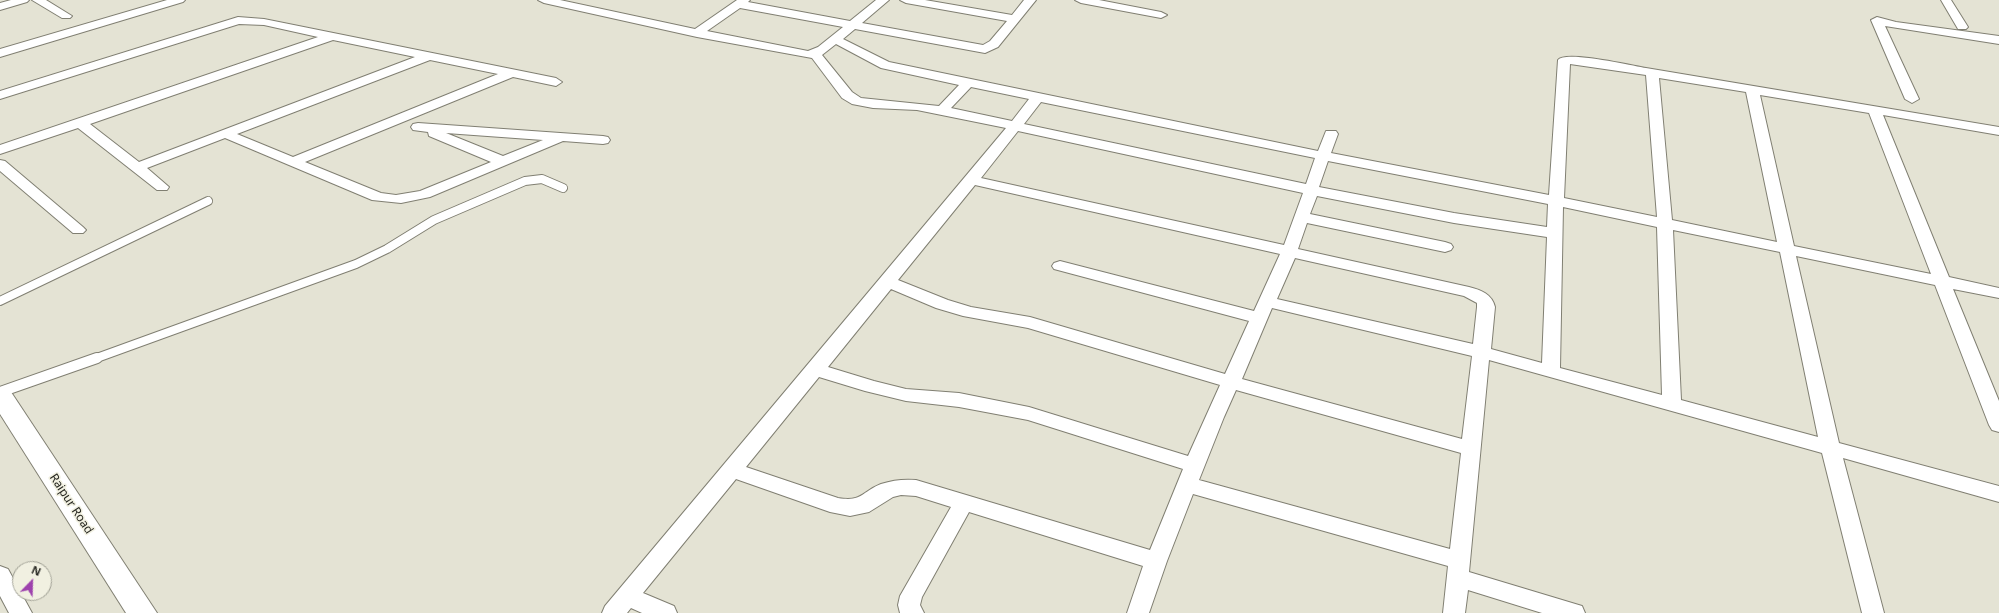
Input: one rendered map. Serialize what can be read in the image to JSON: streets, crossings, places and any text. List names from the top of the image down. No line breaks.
{"streets":{"street":["Raipur Road"]},"north":"top right"}
